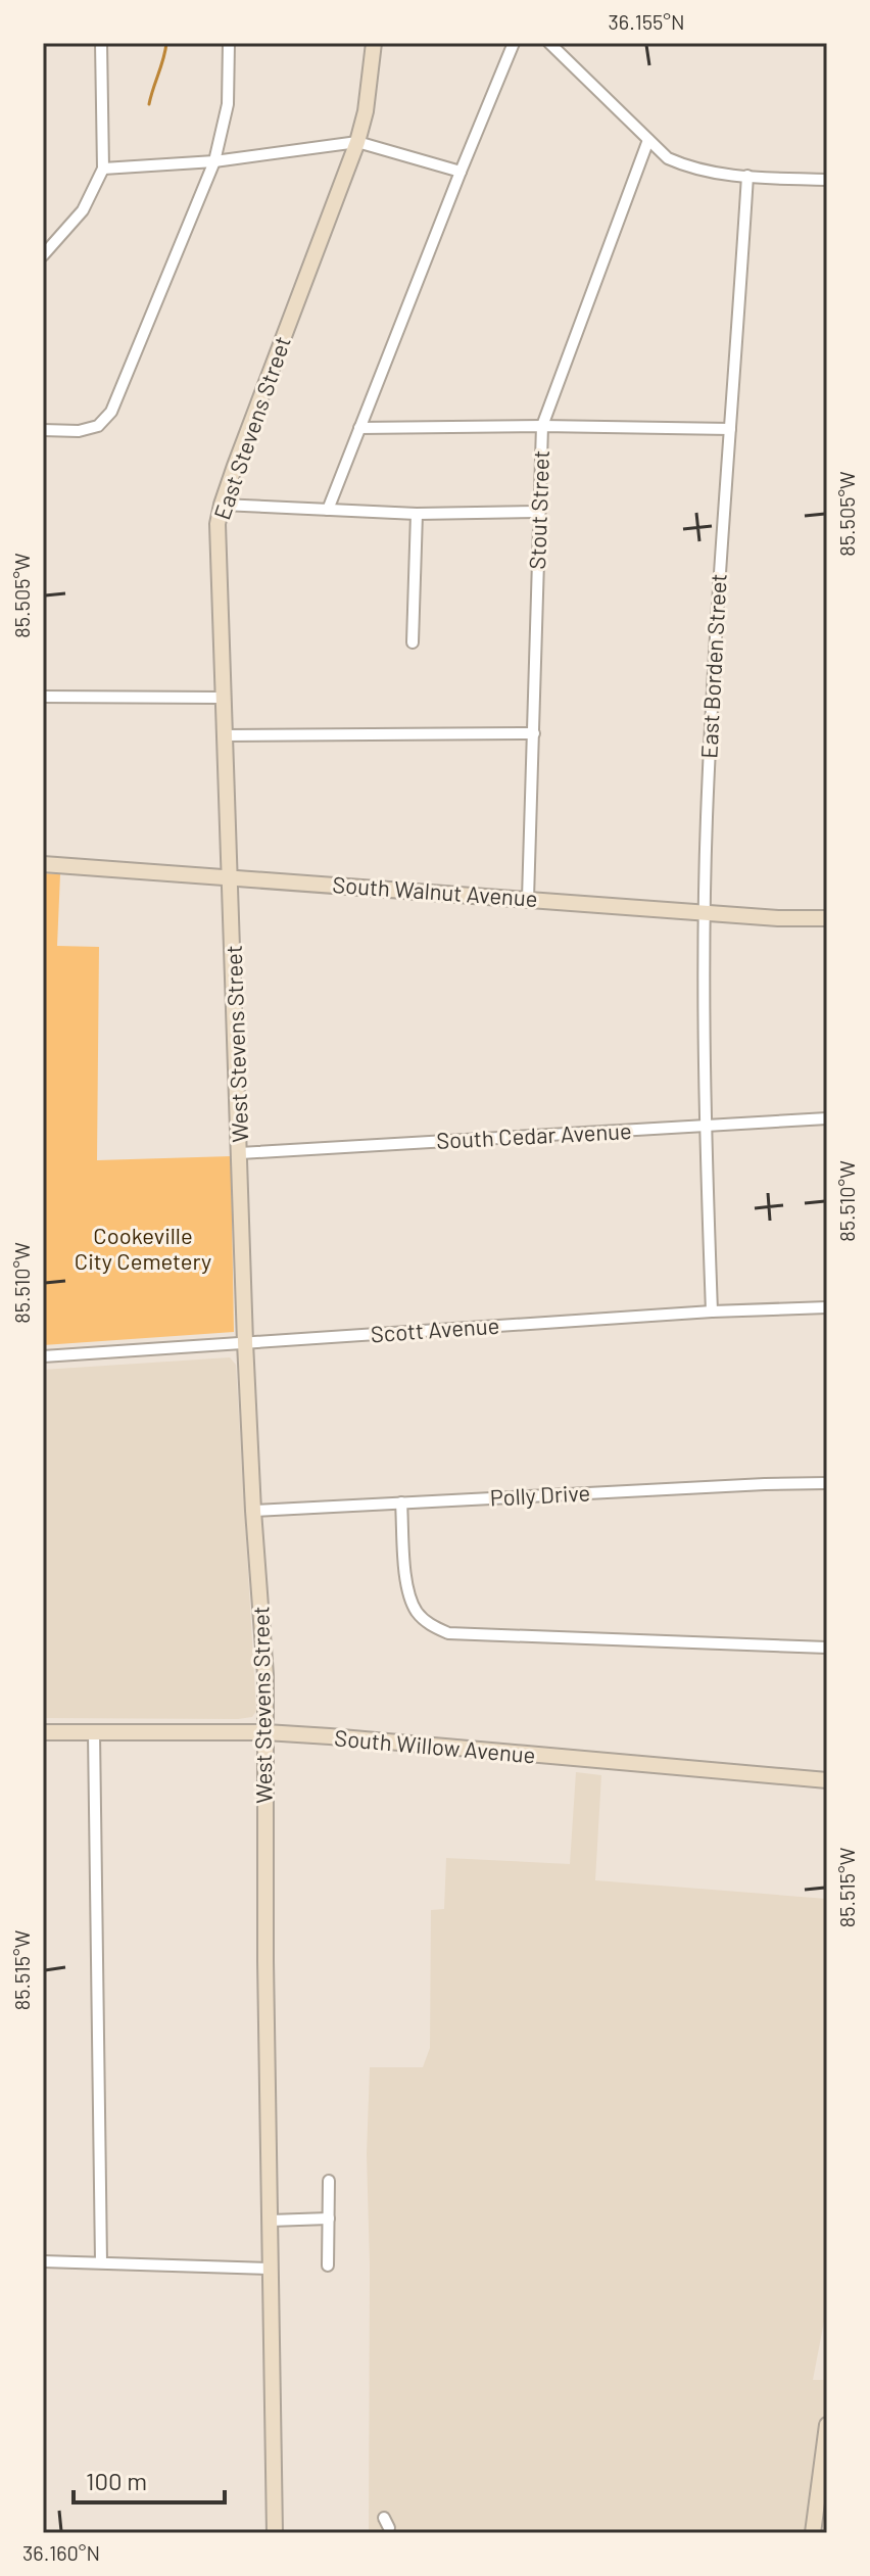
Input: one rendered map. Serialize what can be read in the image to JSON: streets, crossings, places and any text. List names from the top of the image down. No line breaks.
{"streets":{"street":["East Stevens Street","Stout Street","East Borden Street","South Walnut Avenue","West Stevens Street","South Cedar Avenue","Scott Avenue","Polly Drive","South Willow Avenue"]},"crossings":[["East Stevens Street","South Walnut Avenue"],["East Stevens Street","West Stevens Street"],["Stout Street","South Walnut Avenue"],["East Borden Street","South Walnut Avenue"],["East Borden Street","South Cedar Avenue"],["East Borden Street","Scott Avenue"],["South Walnut Avenue","West Stevens Street"],["West Stevens Street","South Cedar Avenue"],["West Stevens Street","Scott Avenue"],["West Stevens Street","Polly Drive"],["West Stevens Street","South Willow Avenue"]],"parks":["Cookeville City Cemetery"],"scale_bar":"100 m","coordinates":["36.155°N","85.505°W","85.510°W","85.515°W","36.160°N"]}
